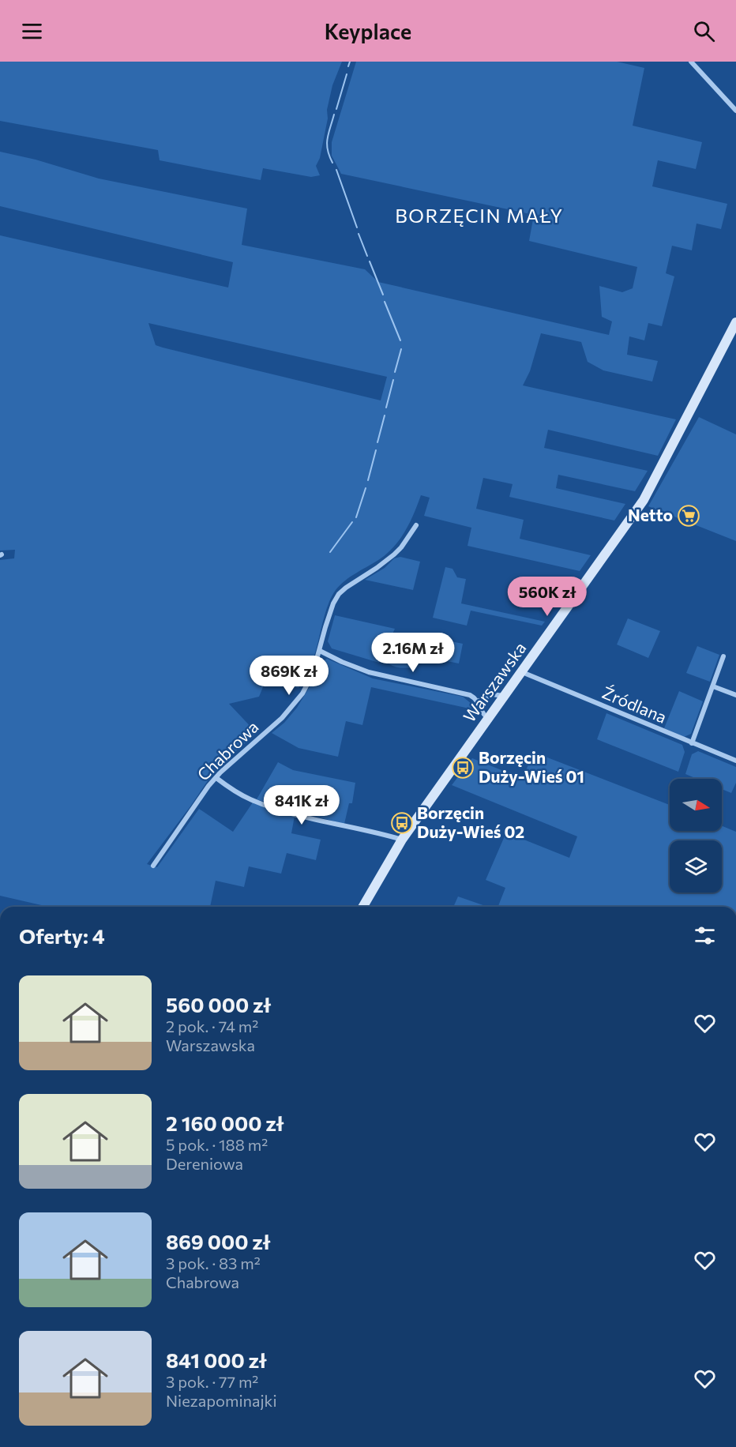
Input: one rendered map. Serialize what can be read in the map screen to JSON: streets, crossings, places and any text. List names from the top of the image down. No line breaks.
{"streets":{"main road":["Warszawska"],"street":["Źródlana","Chabrowa"]},"crossings":[["Warszawska","Źródlana"]],"districts":["BORZĘCIN MAŁY"],"places":{"supermarket":["Netto"],"bus stop":["Borzęcin Duży-Wieś 01","Borzęcin Duży-Wieś 02"]},"north":"right","page":{"header":"Keyplace","price":["560K zł","2.16M zł","869K zł","841K zł"],"heading":"Oferty: 4","list":[{"name":"560 000 zł","note":"2 pok. · 74 m² · Warszawska"},{"name":"2 160 000 zł","note":"5 pok. · 188 m² · Dereniowa"},{"name":"869 000 zł","note":"3 pok. · 83 m² · Chabrowa"},{"name":"841 000 zł","note":"3 pok. · 77 m² · Niezapominajki"}]}}
